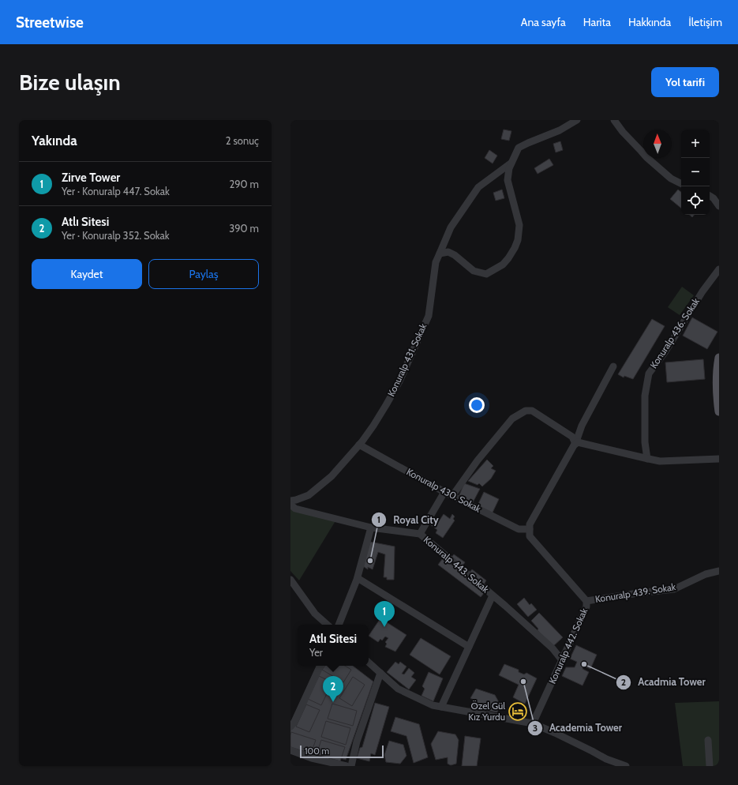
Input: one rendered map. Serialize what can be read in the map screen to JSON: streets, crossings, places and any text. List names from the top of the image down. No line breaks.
{"streets":{"street":["Konuralp 436. Sokak","Konuralp 431. Sokak","Konuralp 430. Sokak","Konuralp 443. Sokak","Konuralp 439. Sokak","Konuralp 442. Sokak"]},"crossings":[["Konuralp 431. Sokak","Konuralp 430. Sokak"],["Konuralp 430. Sokak","Konuralp 442. Sokak"],["Konuralp 443. Sokak","Konuralp 442. Sokak"],["Konuralp 439. Sokak","Konuralp 442. Sokak"]],"places":{"other":["Royal City","Acadmia Tower","Academia Tower"],"hotel":["Özel Gül Kız Yurdu"]},"scale_bar":"100 m","north":"top","page":{"header":"Streetwise","nav":["Ana sayfa","Harita","Hakkında","İletişim"],"buttons":["Yol tarifi",["Kaydet","Paylaş"]],"title":"Bize ulaşın","heading":["Yakında","2 sonuç"],"map_buttons":["+","−"],"list":[{"mark":"1","name":"Zirve Tower","note":"Yer · Konuralp 447. Sokak","value":"290 m"},{"mark":"2","name":"Atlı Sitesi","note":"Yer · Konuralp 352. Sokak","value":"390 m"}],"pins":["1","2"],"popup":["Atlı Sitesi","Yer"],"scale":"100 m"}}
